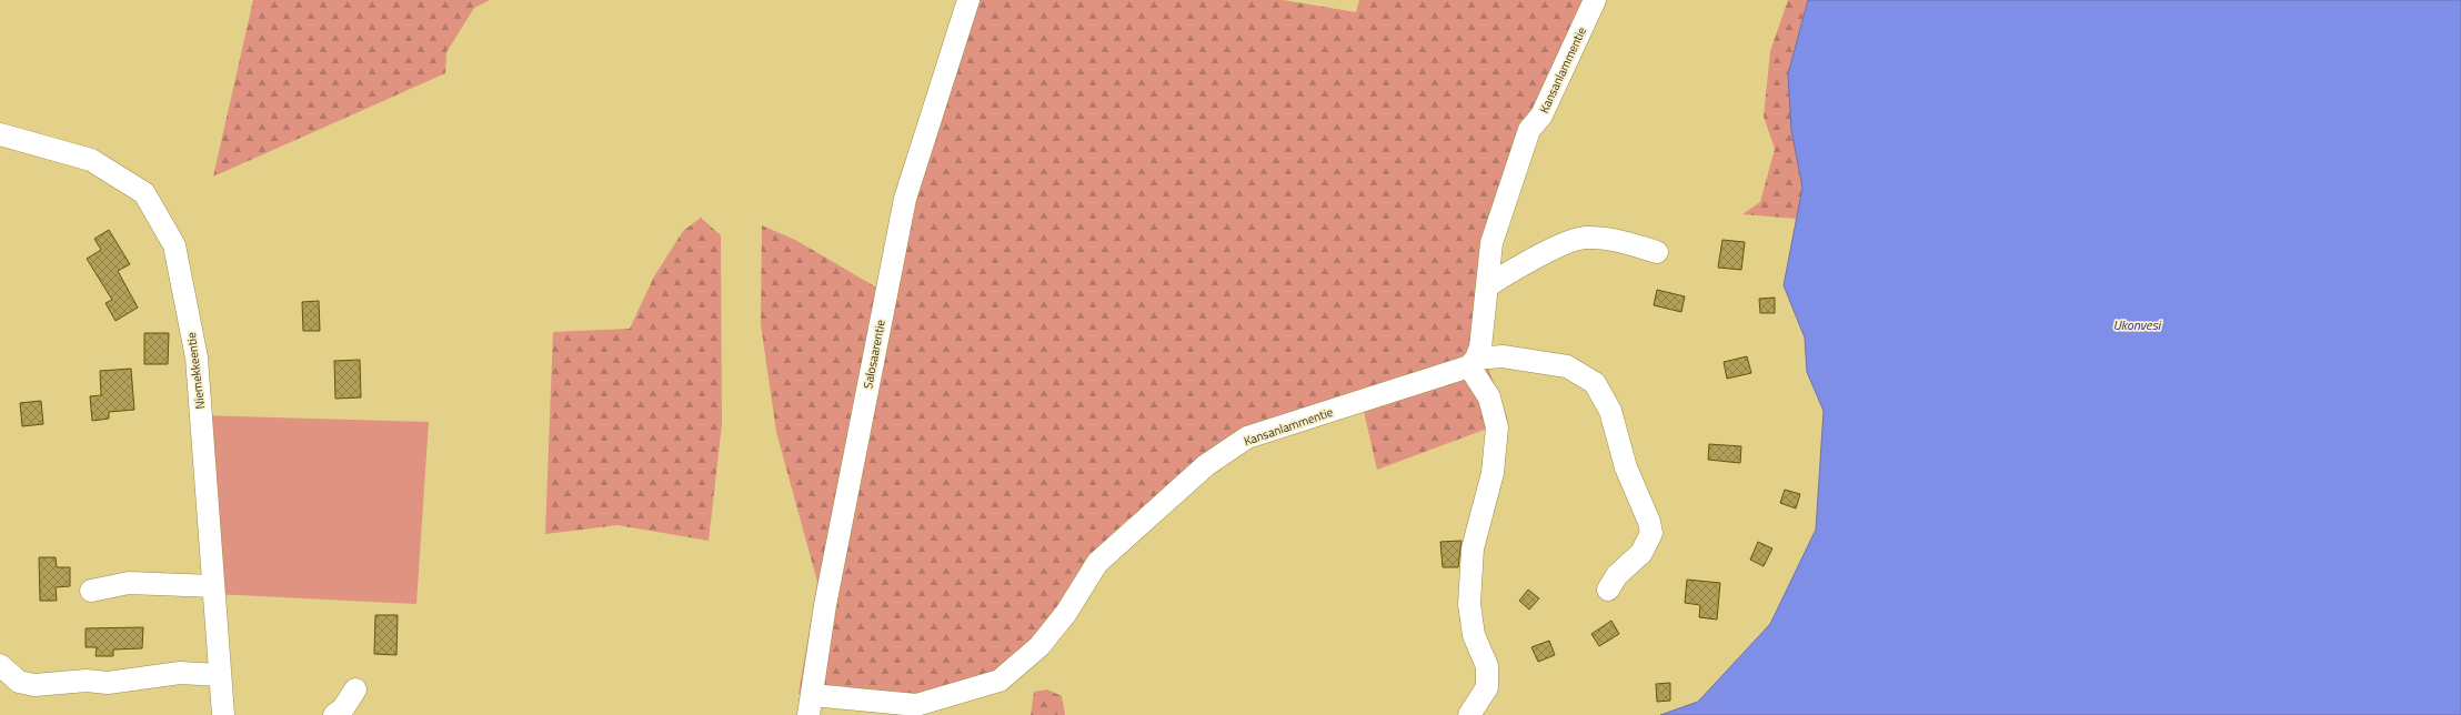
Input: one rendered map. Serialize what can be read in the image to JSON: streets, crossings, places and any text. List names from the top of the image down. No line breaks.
{"streets":{"street":["Kansanlammentie","Salosaarentie","Niemekkeentie"]},"crossings":[["Kansanlammentie","Salosaarentie"]],"water":["Ukonvesi"]}
